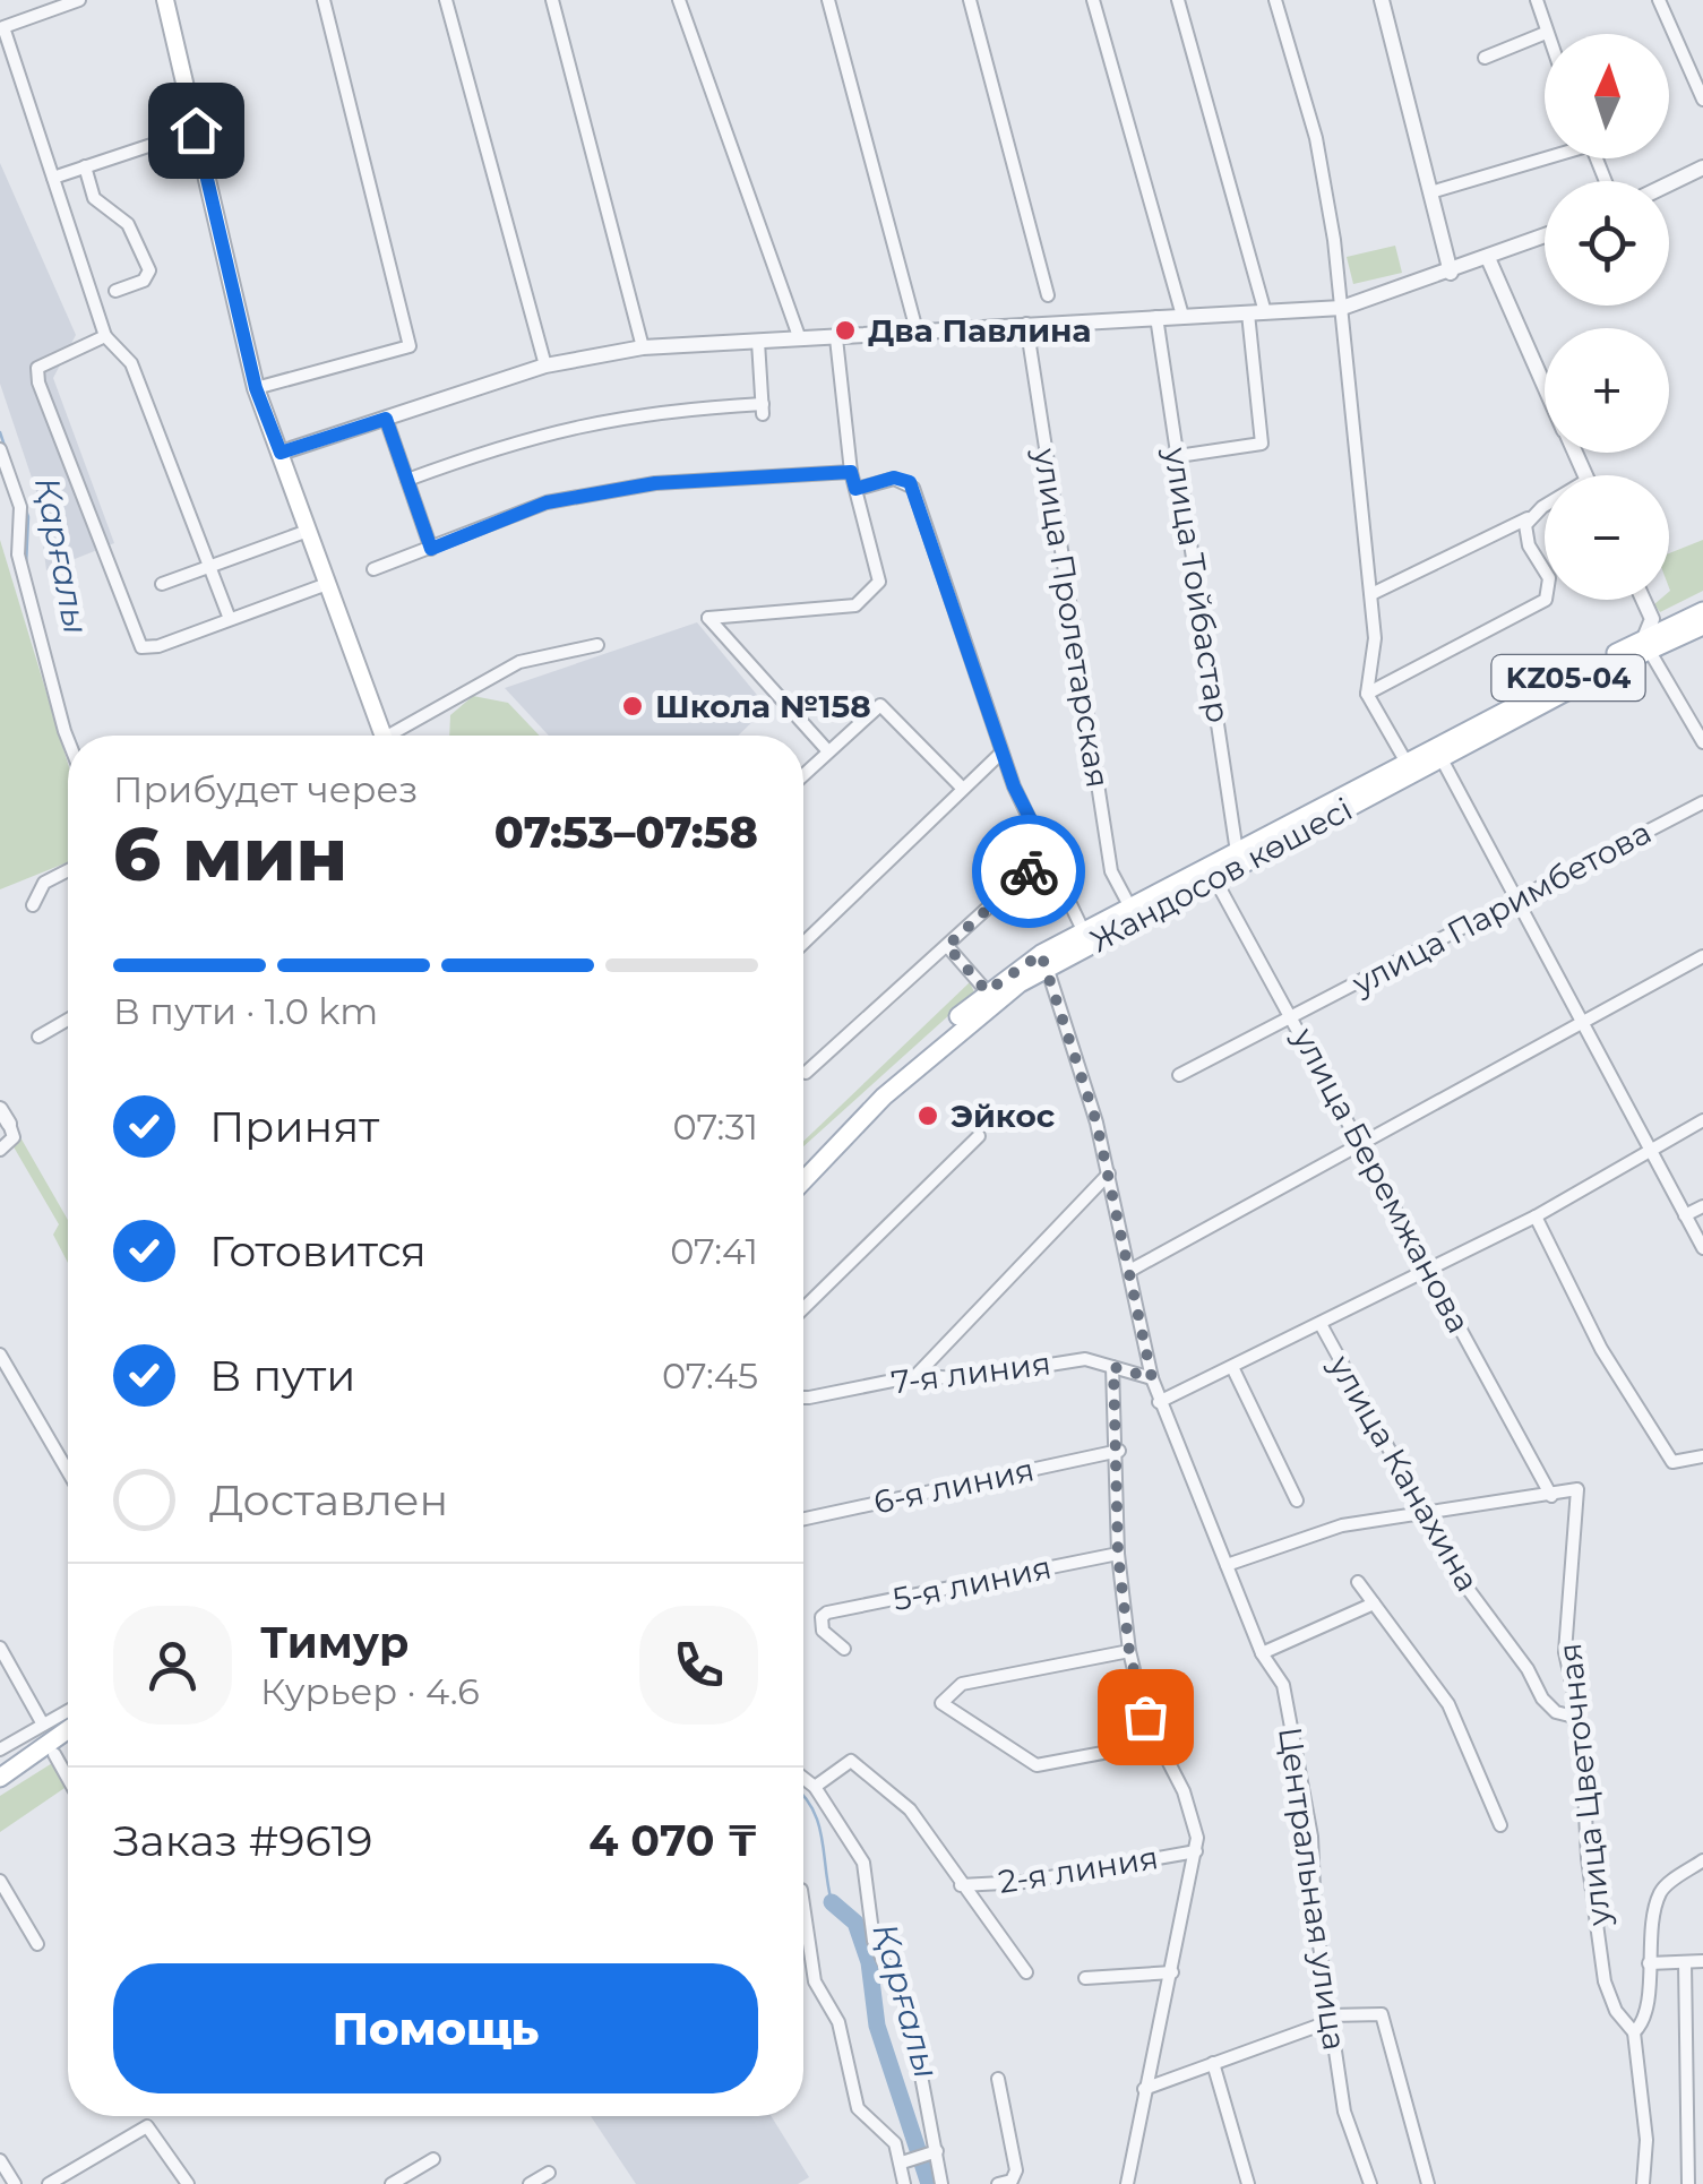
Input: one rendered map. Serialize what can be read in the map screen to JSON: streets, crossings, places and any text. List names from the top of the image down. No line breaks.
{"streets":{"main road":["KZ05-04","Жандосов көшесі"],"street":["улица Тойбастар","улица Пролетарская","улица Паримбетова","улица Беремжанова","7-я линия","улица Канахина","6-я линия","5-я линия","улица Цветочная","2-я линия","Центральная улица"]},"crossings":[["улица Тойбастар","Жандосов көшесі"],["улица Пролетарская","Жандосов көшесі"],["Жандосов көшесі","улица Беремжанова"],["Жандосов көшесі","Центральная улица"],["улица Паримбетова","улица Беремжанова"],["улица Беремжанова","улица Цветочная"],["7-я линия","Центральная улица"],["улица Канахина","улица Цветочная"]],"water":["Қарғалы"],"places":["Два Павлина","Школа №158","Эйкос"],"north":"top","page":{"map_buttons":["+","−"],"heading":["6 мин","Прибудет через","07:53–07:58"],"panel":["Тимур","Курьер · 4.6","Заказ #9619","4 070 ₸"],"bar":"В пути · 1.0 km","list":[["Принят","07:31"],["Готовится","07:41"],["В пути","07:45"],"Доставлен"],"buttons":"Помощь"}}
